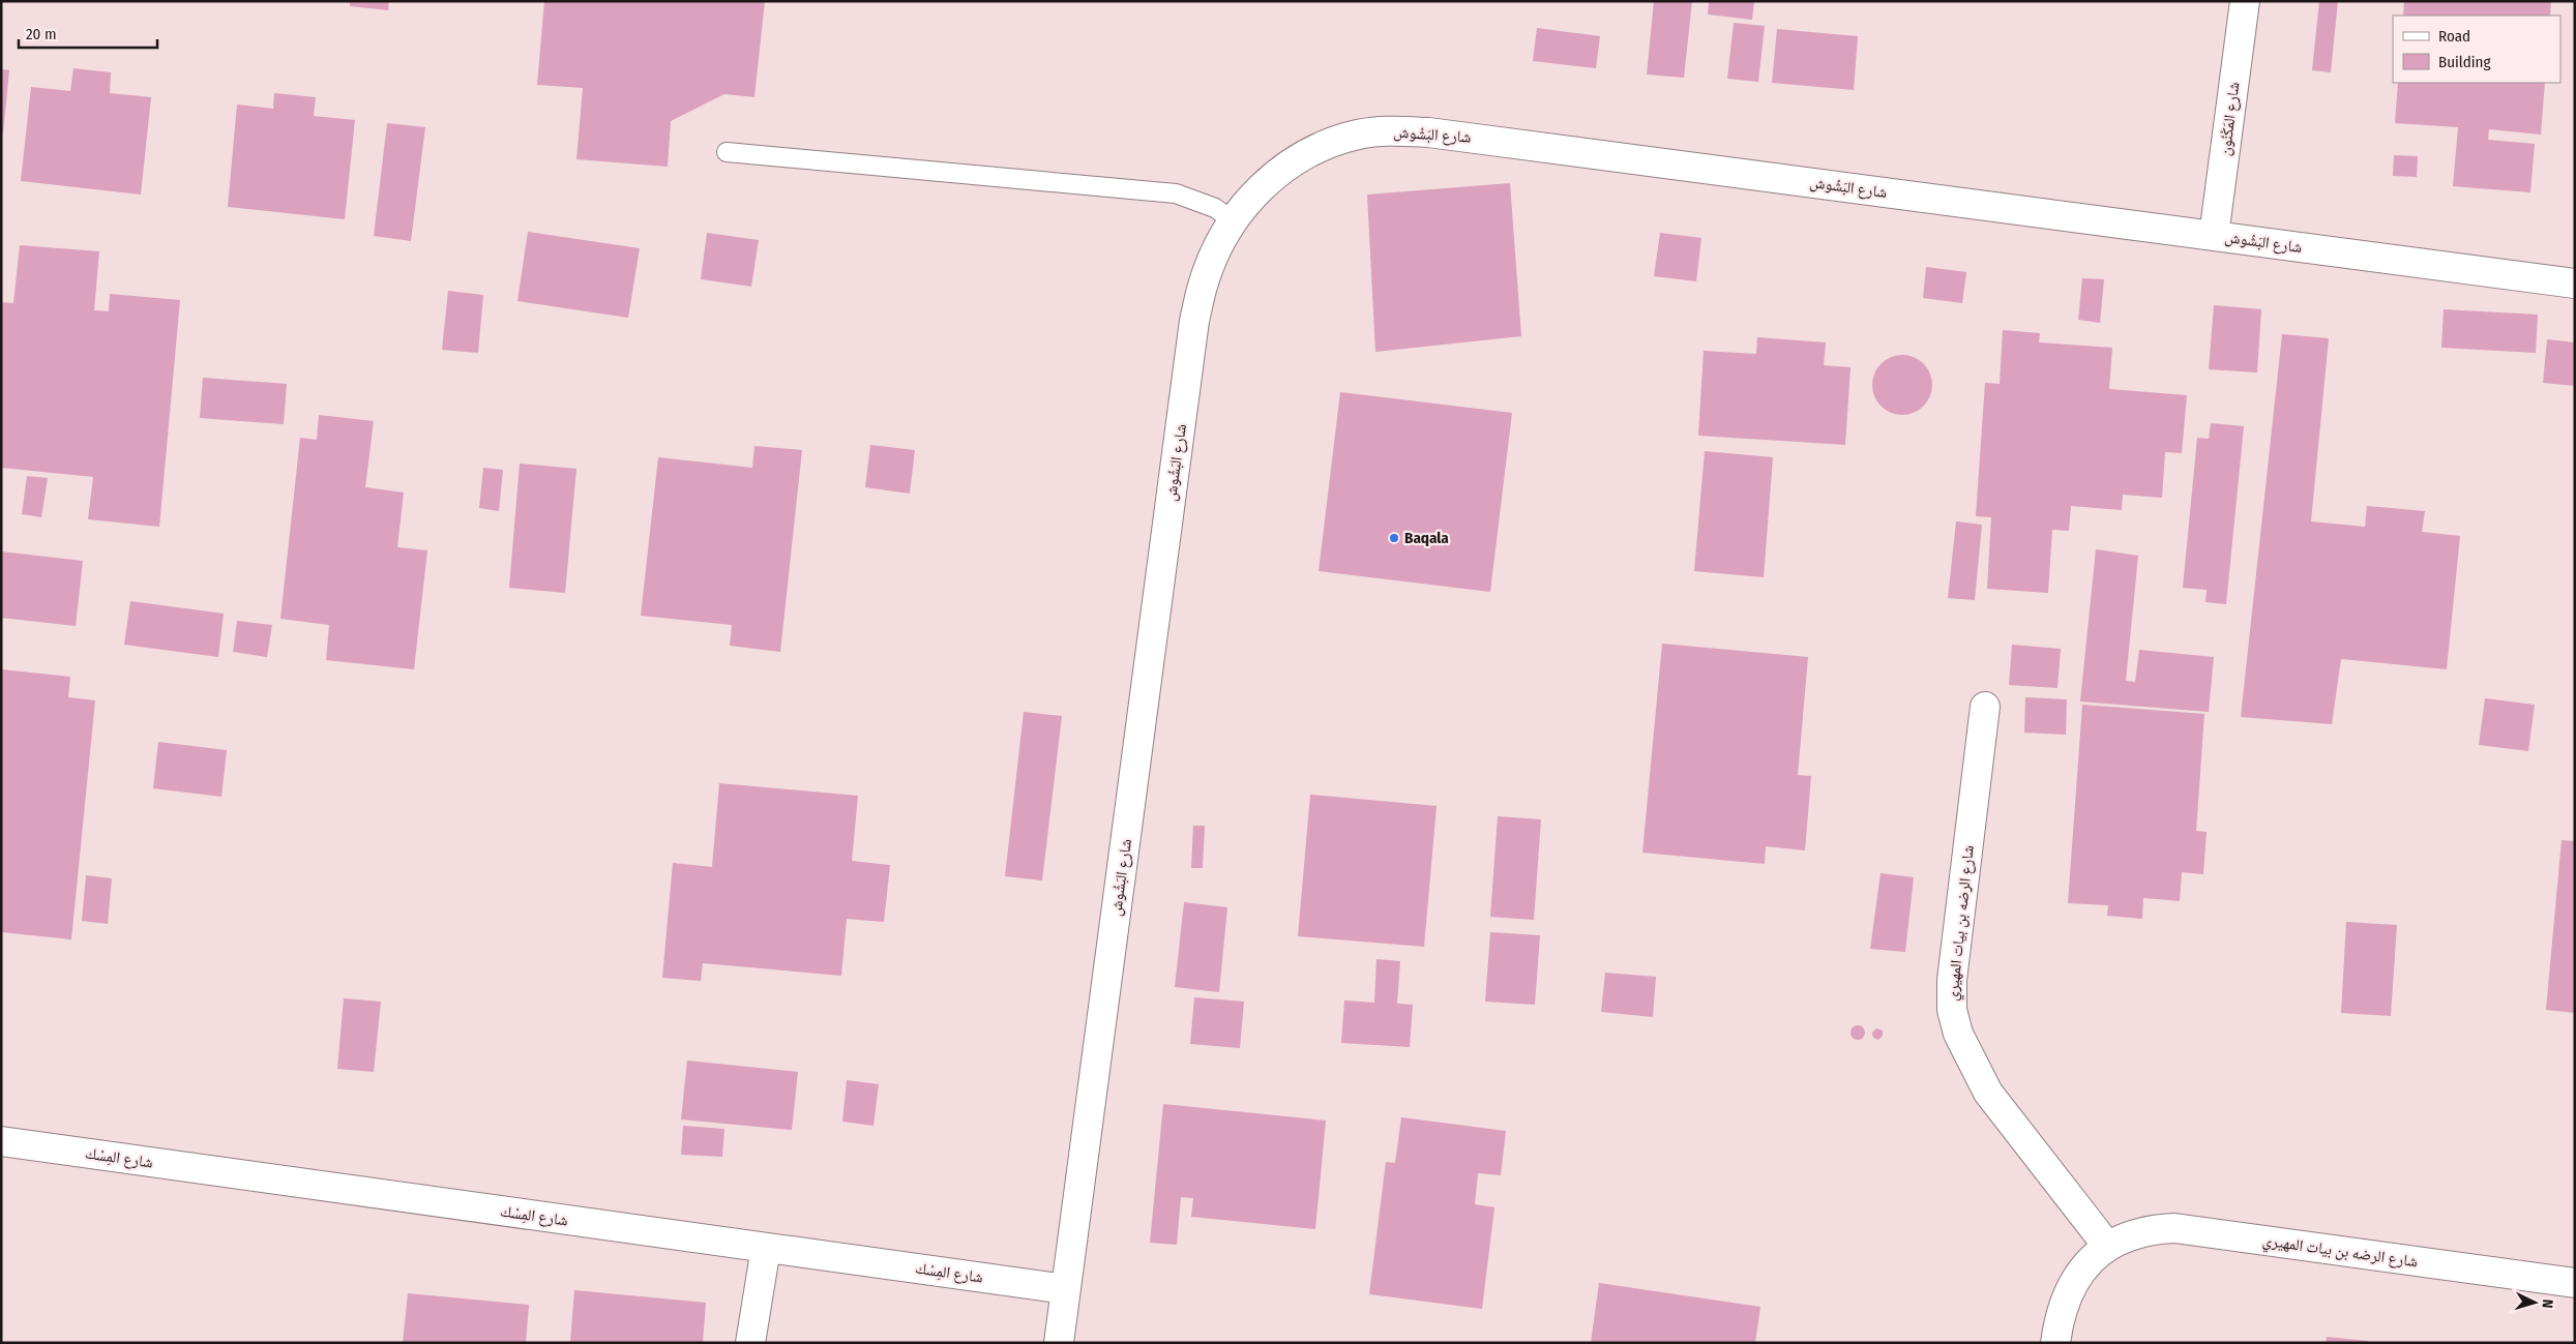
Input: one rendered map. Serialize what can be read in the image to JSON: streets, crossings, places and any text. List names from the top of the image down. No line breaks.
{"streets":{"street":["شارع المَكْنُون","شارع البَشُوش","شارع الرضه بن بيات المهيري","شارع المِسْك"]},"crossings":[["شارع المَكْنُون","شارع البَشُوش"],["شارع البَشُوش","شارع المِسْك"]],"places":["Baqala"],"legend":["Road","Building"],"scale_bar":"20 m","north":"right"}
